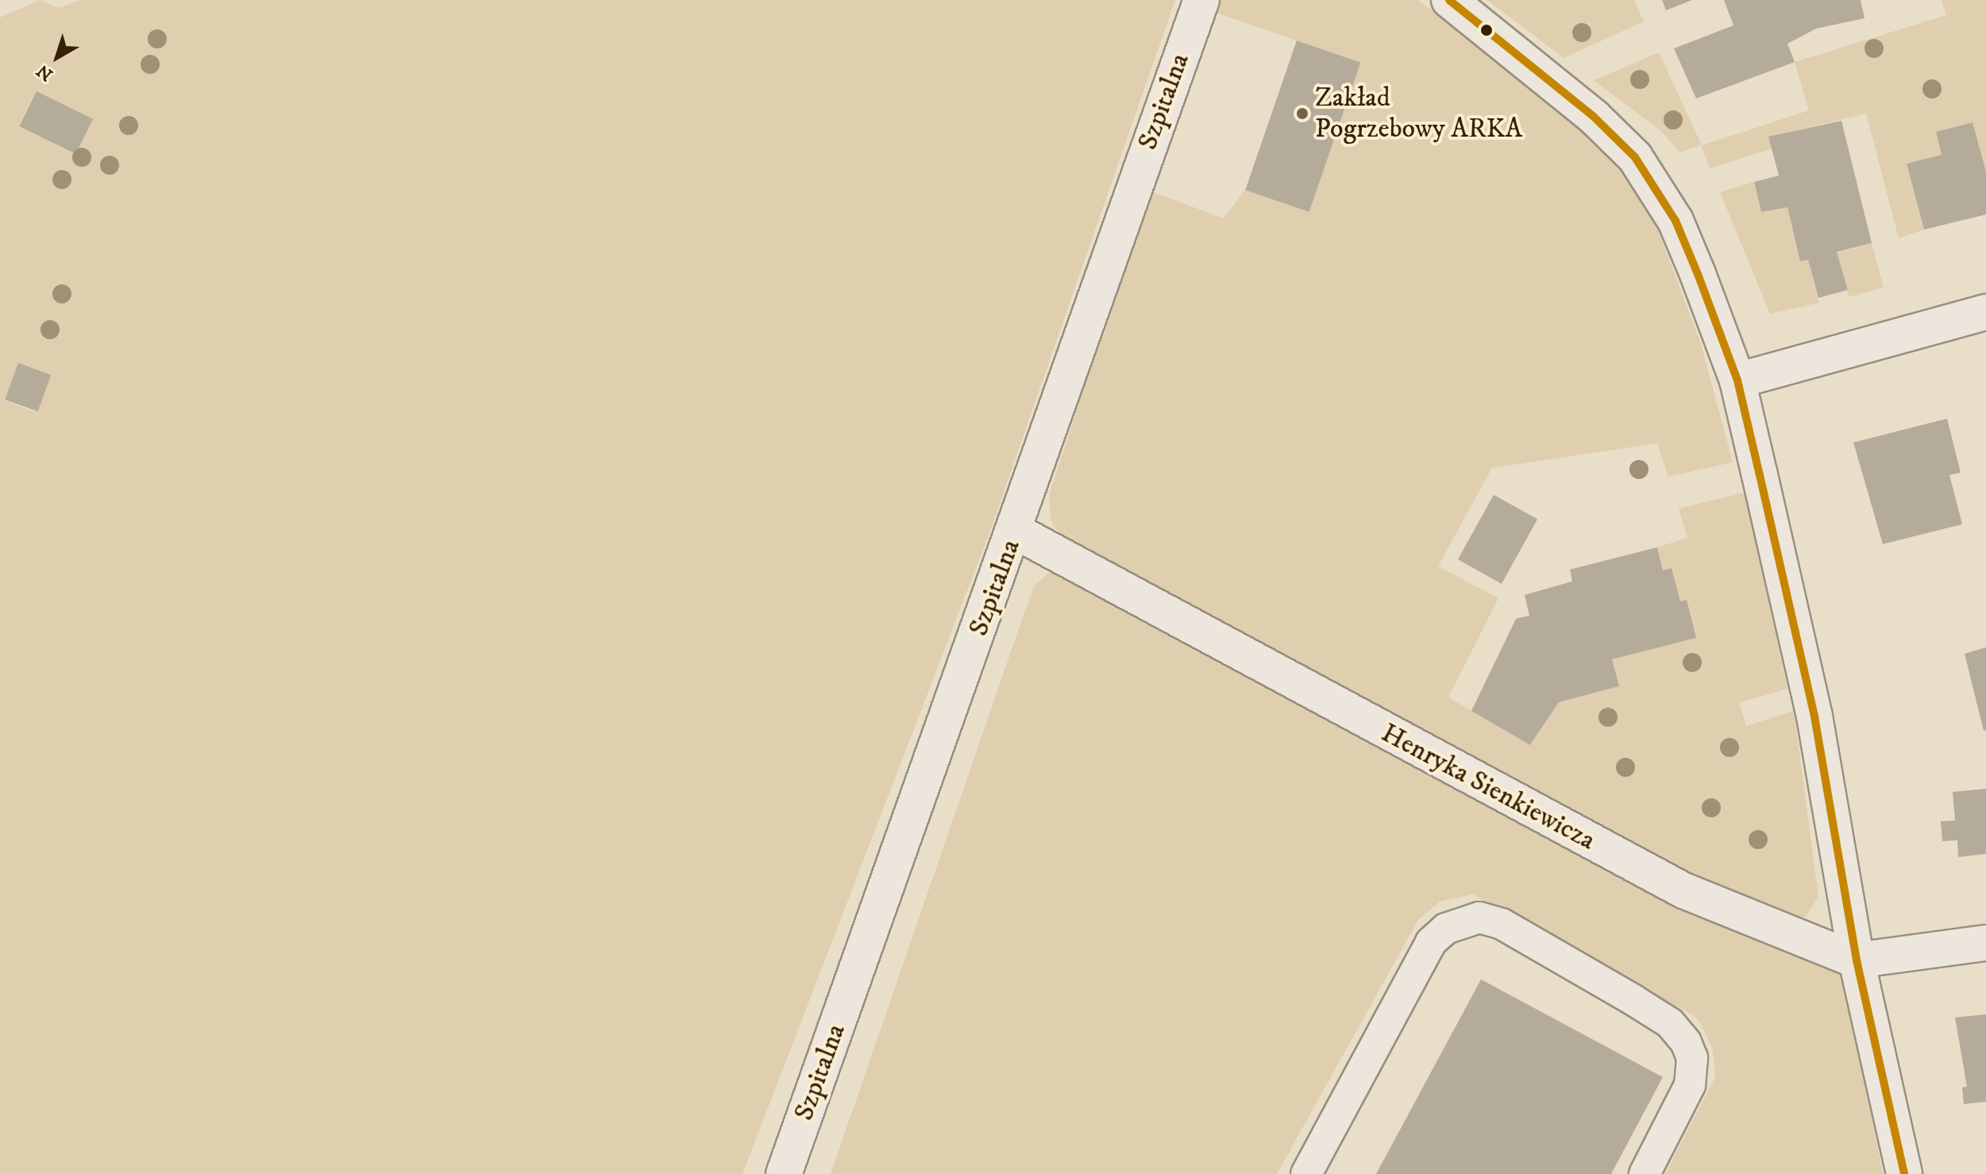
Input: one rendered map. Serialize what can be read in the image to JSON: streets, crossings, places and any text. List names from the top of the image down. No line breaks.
{"streets":{"street":["Szpitalna","Henryka Sienkiewicza"]},"crossings":[["Szpitalna","Henryka Sienkiewicza"]],"places":["Zakład Pogrzebowy ARKA"],"north":"bottom left"}
